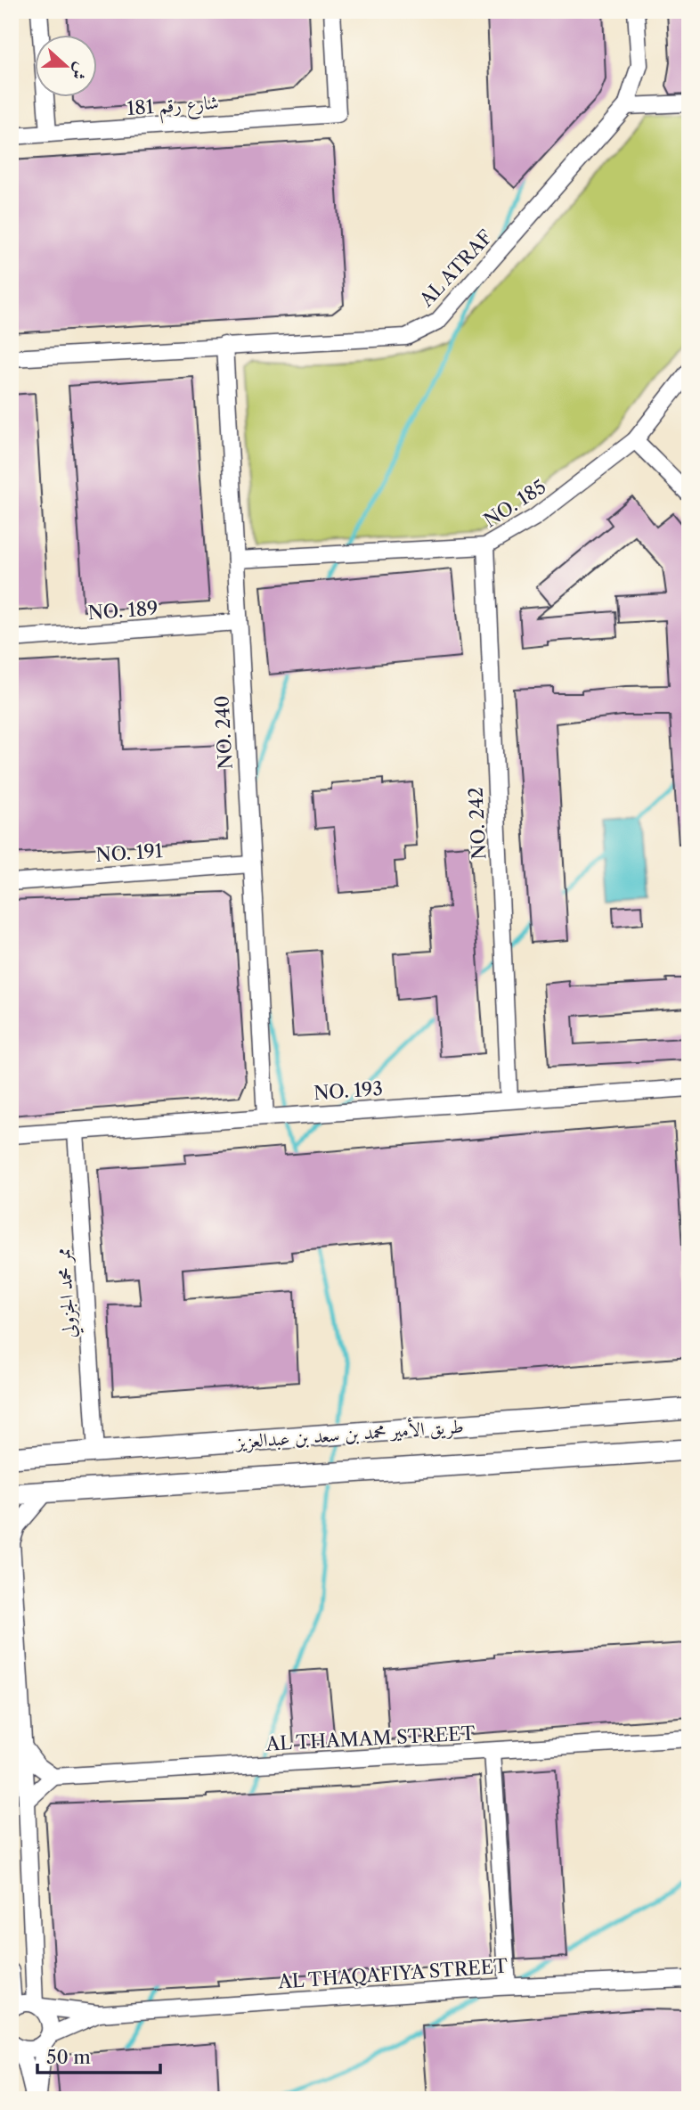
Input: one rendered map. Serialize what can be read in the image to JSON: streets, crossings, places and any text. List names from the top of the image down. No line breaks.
{"streets":{"main road":["طريق الأمير محمد بن سعد بن عبدالعزيز"],"street":["شارع رقم 181","AL ATRAF","NO. 185","NO. 189","NO. 240","NO. 242","NO. 191","NO. 193","ممر محمد الجزولي","AL THAMAM STREET","AL THAQAFIYA STREET"]},"crossings":[["AL ATRAF","NO. 240"],["NO. 185","NO. 240"],["NO. 185","NO. 242"],["NO. 189","NO. 240"],["NO. 240","NO. 191"],["NO. 240","NO. 193"],["NO. 242","NO. 193"],["NO. 193","ممر محمد الجزولي"],["ممر محمد الجزولي","طريق الأمير محمد بن سعد بن عبدالعزيز"]],"scale_bar":"50 m","north":"right"}
